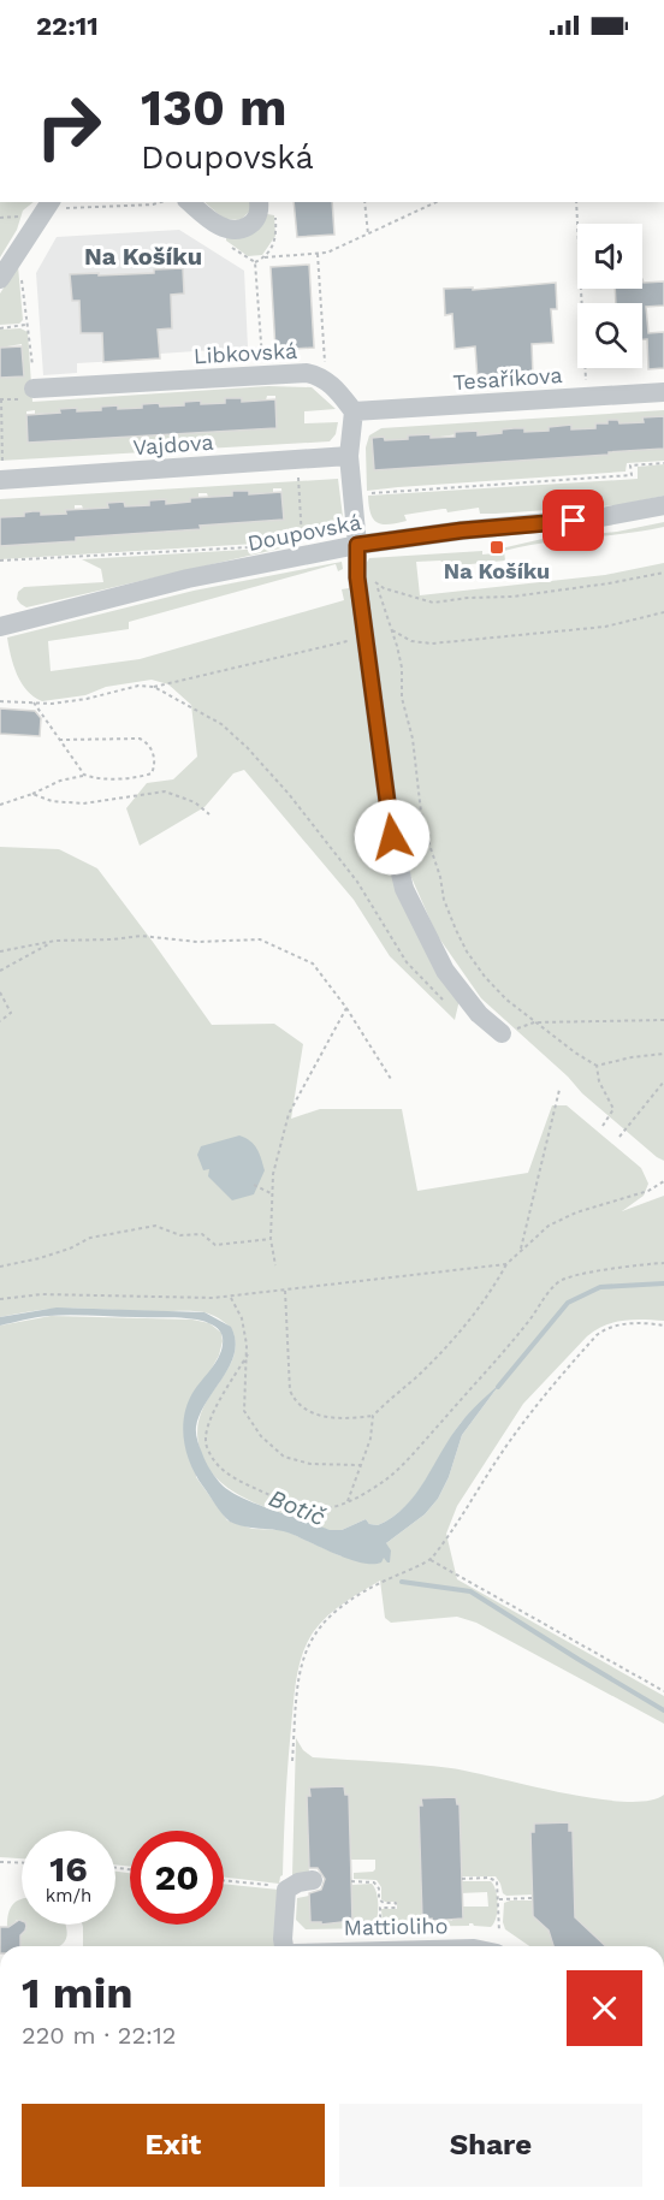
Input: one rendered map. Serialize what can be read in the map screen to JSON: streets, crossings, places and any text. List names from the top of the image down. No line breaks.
{"streets":{"street":["Libkovská","Tesaříkova","Vajdova","Doupovská"]},"crossings":[["Libkovská","Tesaříkova"]],"districts":["Na Košíku"],"water":["Botič"],"places":{"transit":["Na Košíku"]},"page":{"status":"22:11","turn":["130 m","Doupovská"],"speed":"16 km/h","limit":"20","heading":["1 min","220 m · 22:12"],"buttons":["Exit","Share"]}}
